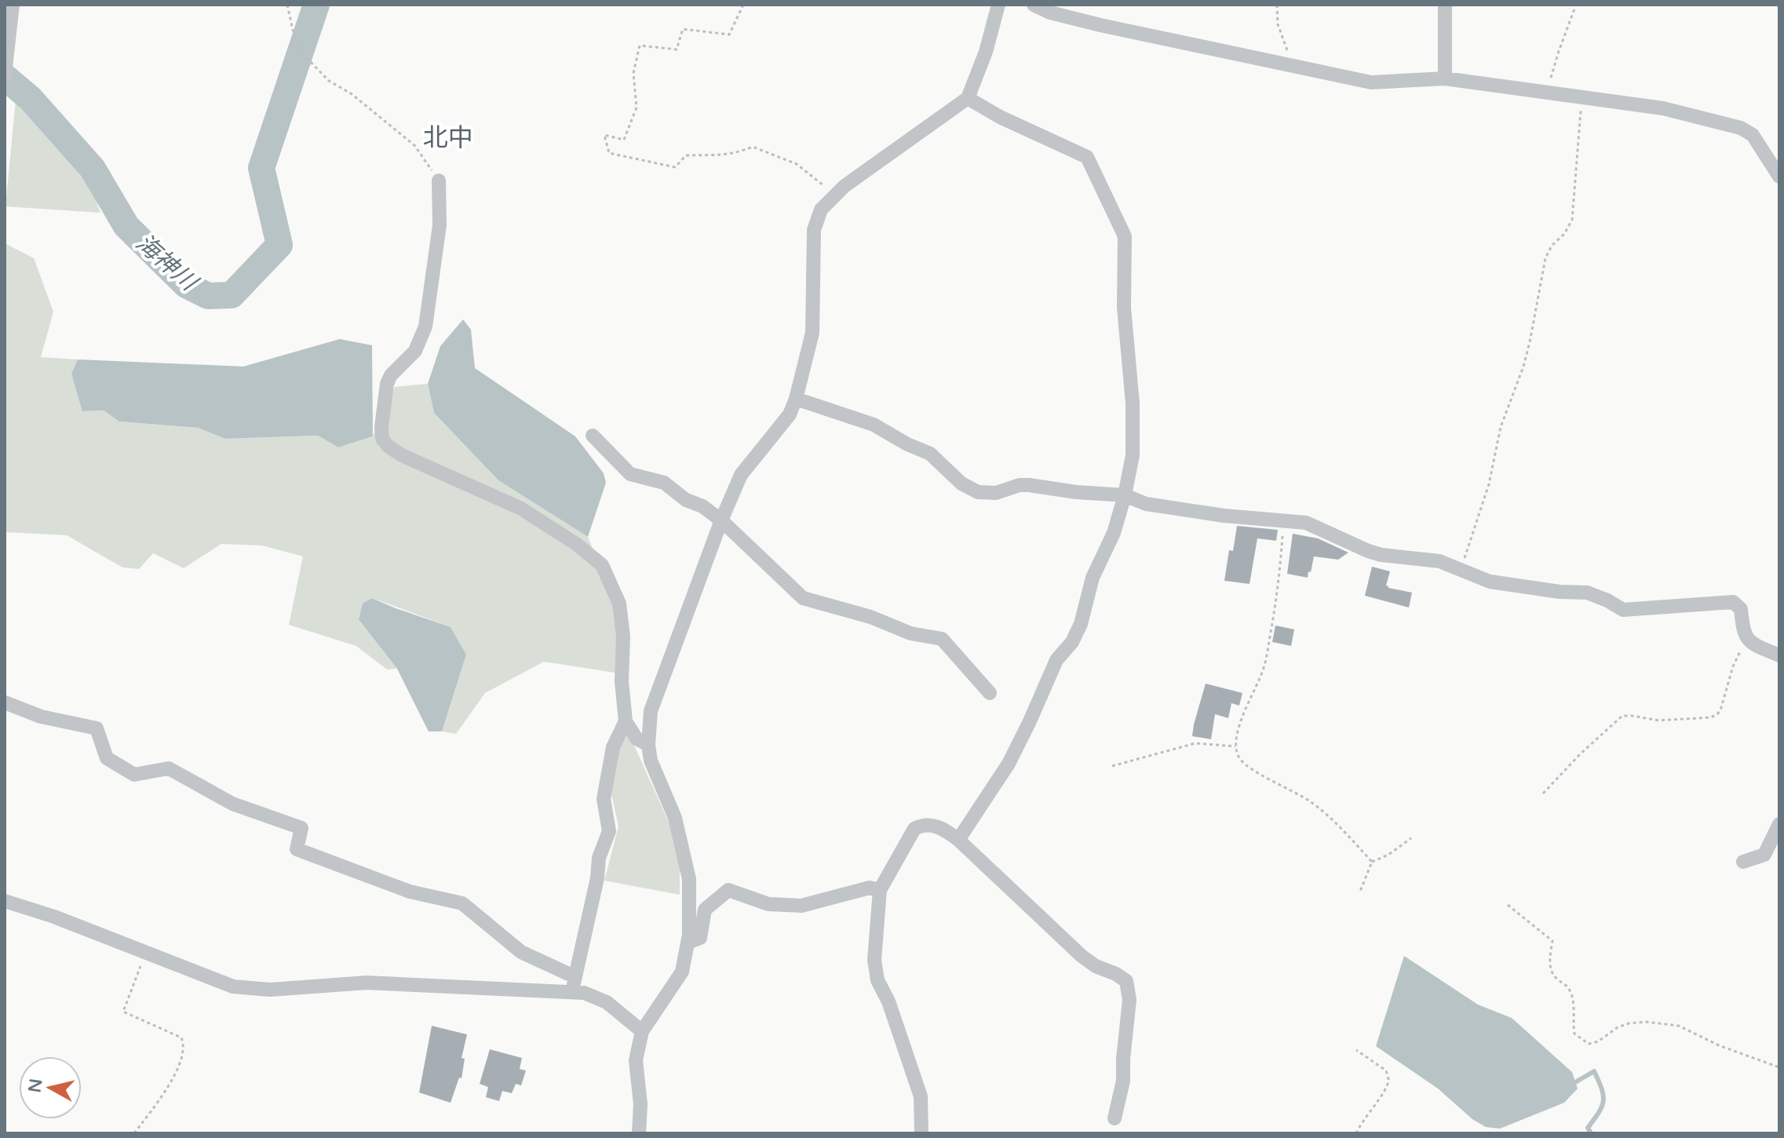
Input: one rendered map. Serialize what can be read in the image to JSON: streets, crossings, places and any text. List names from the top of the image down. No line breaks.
{"districts":["北中"],"water":["海神川"],"north":"left"}
